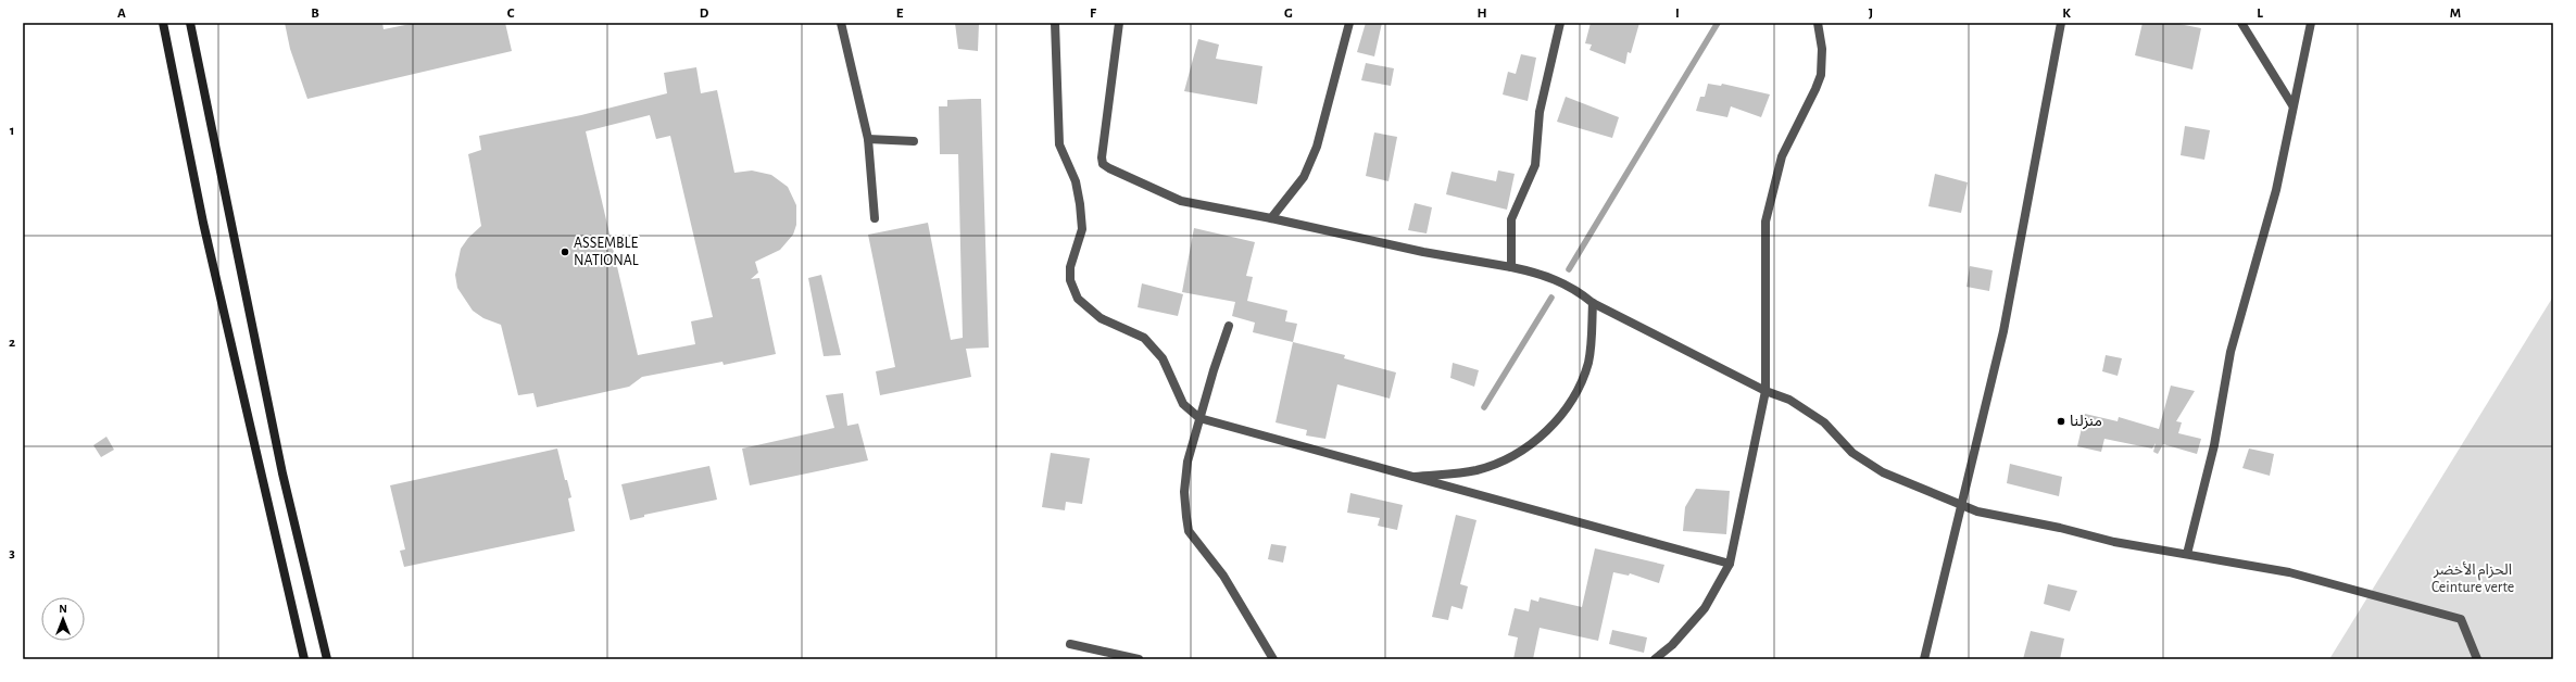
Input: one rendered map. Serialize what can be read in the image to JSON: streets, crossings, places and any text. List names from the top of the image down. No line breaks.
{"parks":["الحزام الأخضر Ceinture verte"],"places":["ASSEMBLE NATIONAL","منزلنا"],"north":"top","grid":{"columns":["A","B","C","D","E","F","G","H","I","J","K","L","M"],"rows":["1","2","3"]}}
